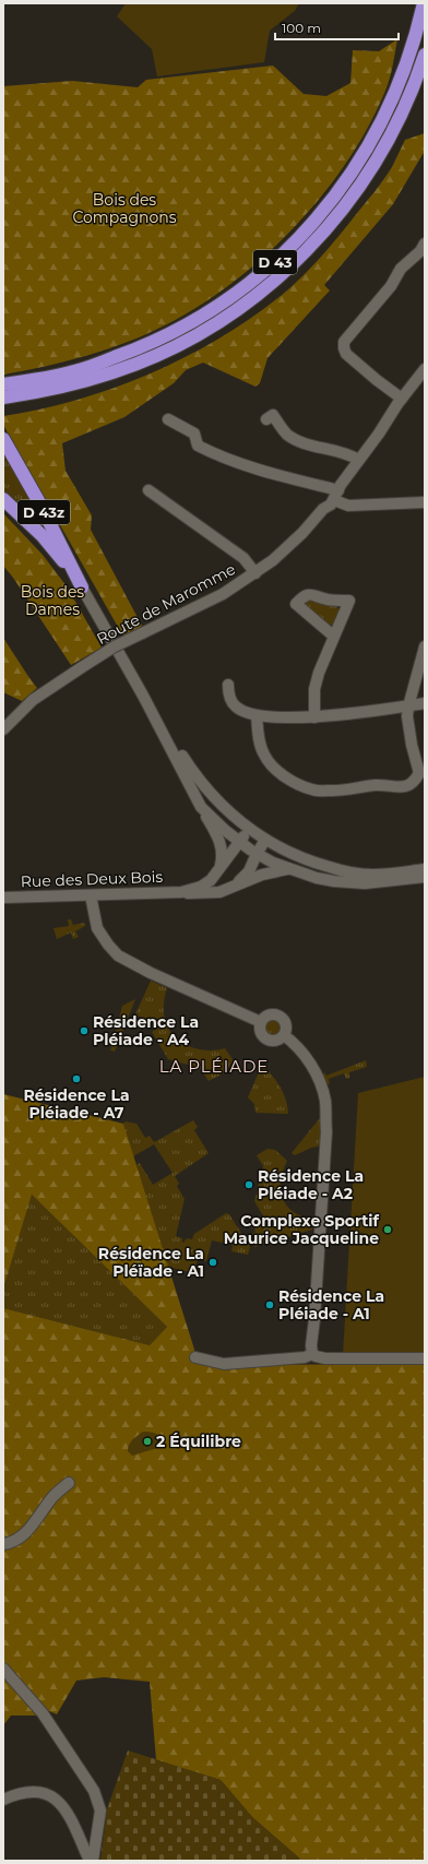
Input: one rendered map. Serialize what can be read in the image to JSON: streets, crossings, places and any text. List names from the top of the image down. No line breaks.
{"streets":{"highway":["D 43","D 43z"],"street":["Route de Maromme","Rue des Deux Bois"]},"districts":["LA PLÉIADE"],"parks":["Bois des Compagnons","Bois des Dames"],"places":["Résidence La Pléiade - A4","Résidence La Pléiade - A7","Résidence La Pléiade - A2","Complexe Sportif Maurice Jacqueline","Résidence La Pléïade - A1","Résidence La Pléiade - A1","2 Équilibre"],"scale_bar":"100 m"}
